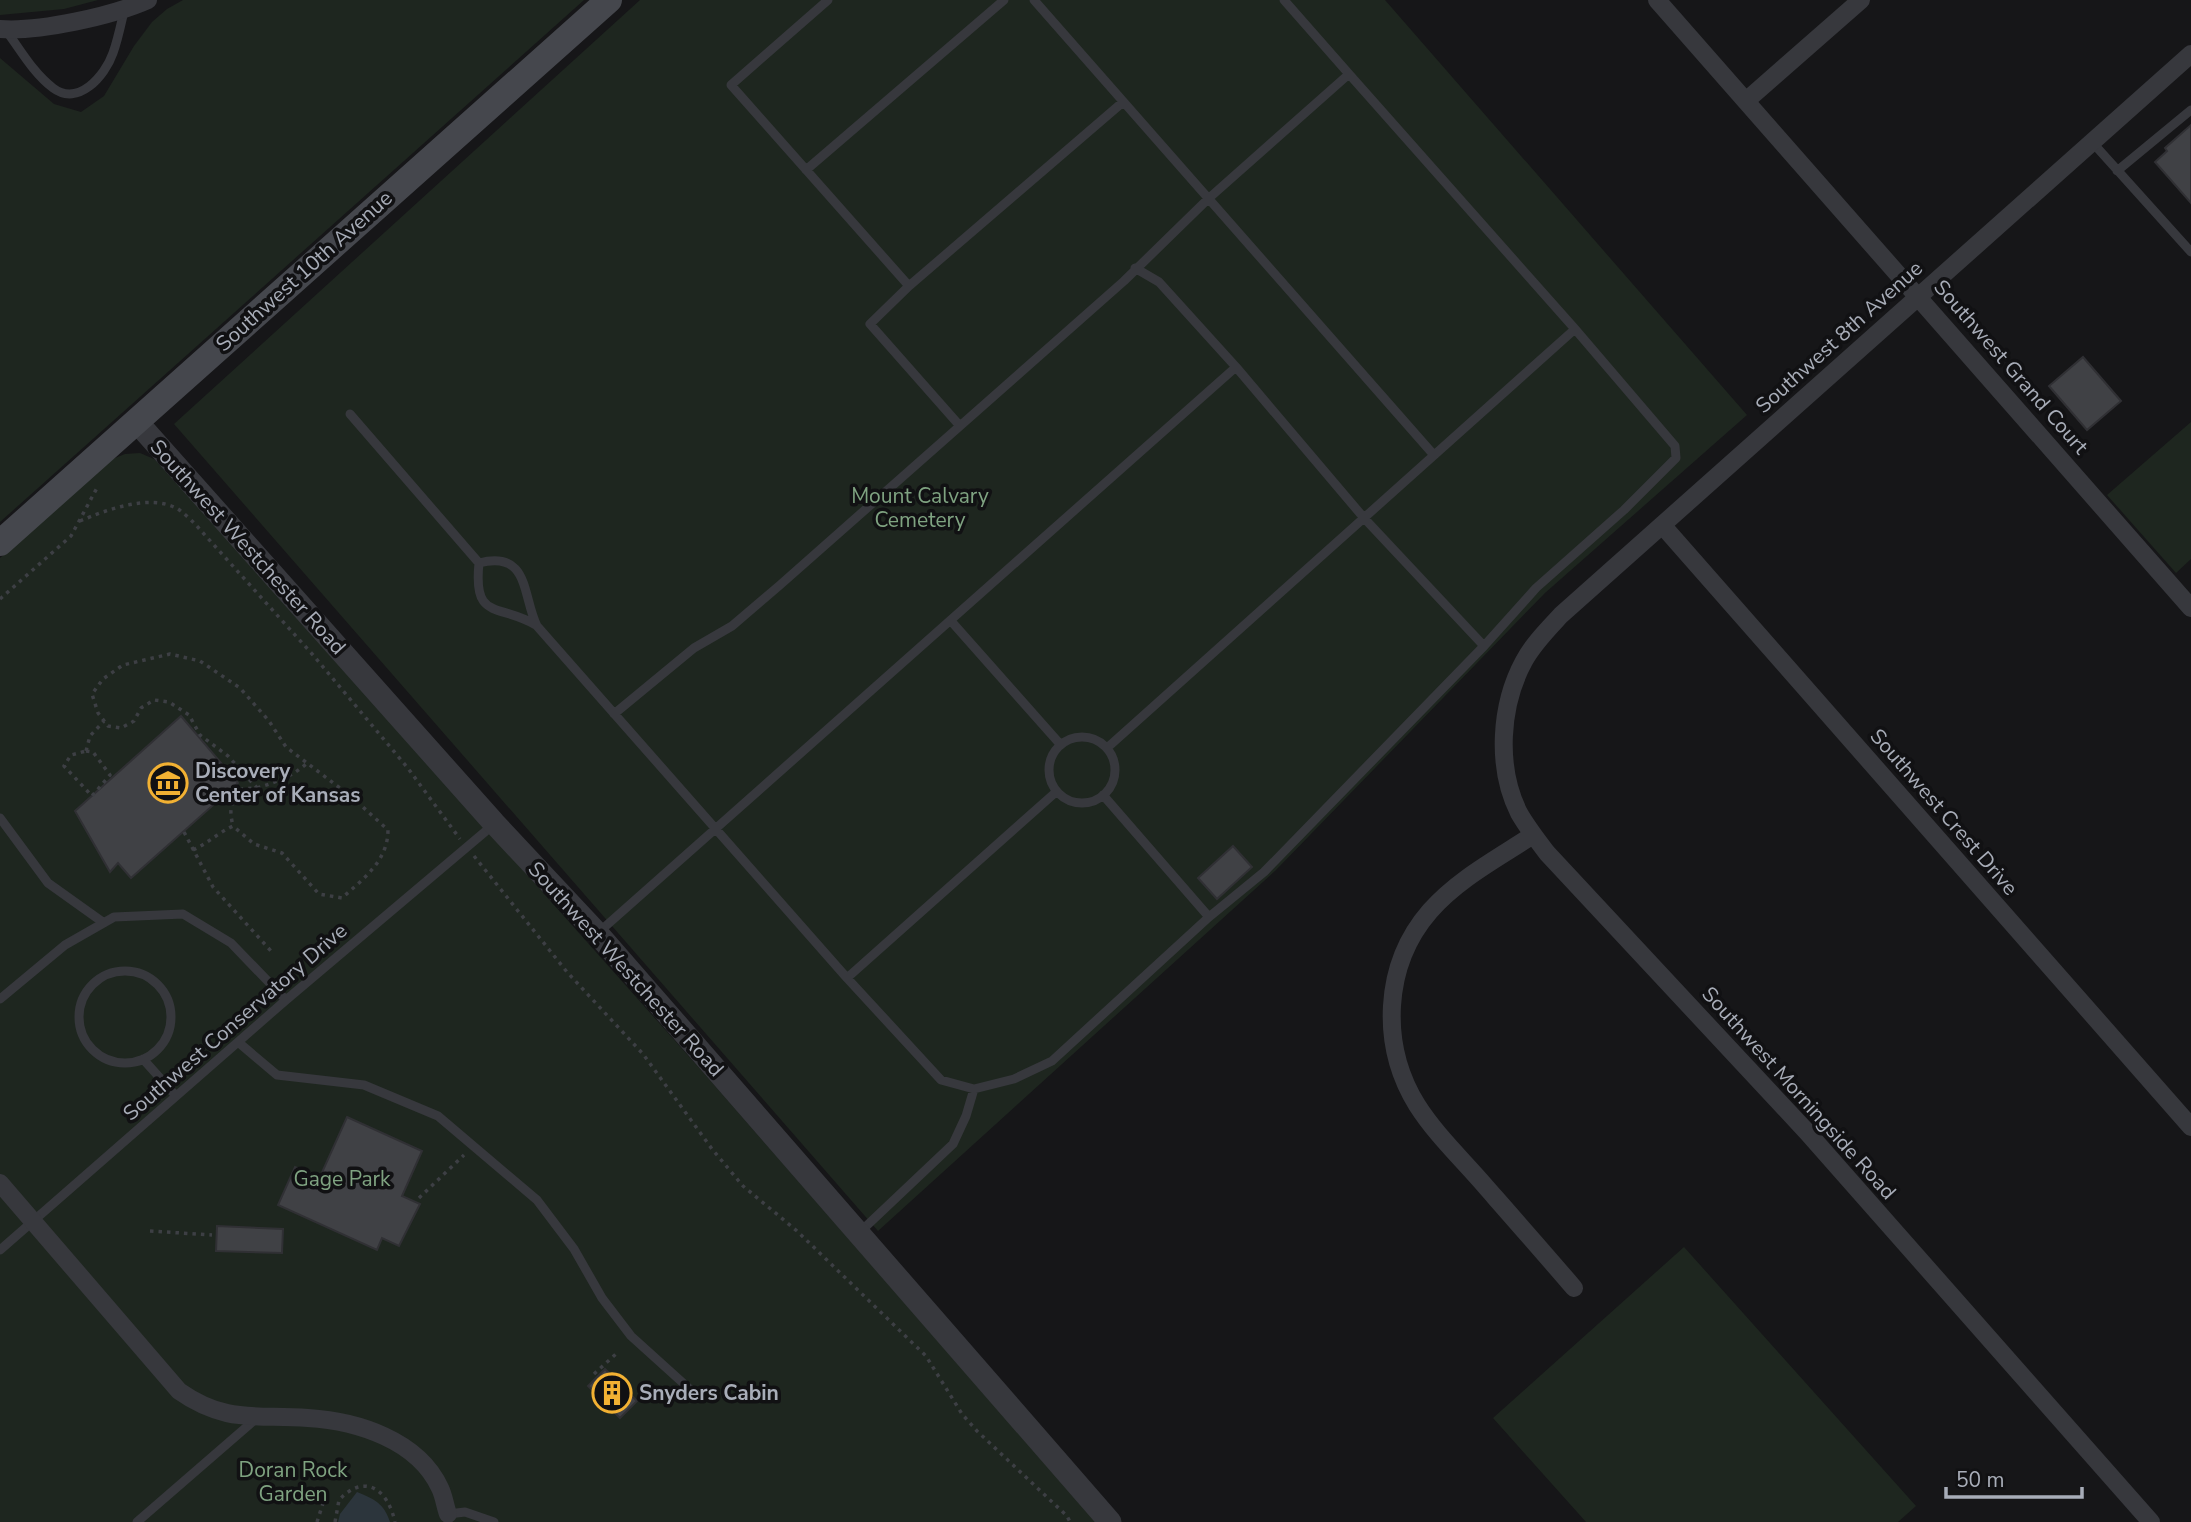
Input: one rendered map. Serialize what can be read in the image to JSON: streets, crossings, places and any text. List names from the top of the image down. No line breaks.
{"streets":{"main road":["Southwest 10th Avenue"],"street":["Southwest 8th Avenue","Southwest Grand Court","Southwest Westchester Road","Southwest Crest Drive","Southwest Morningside Road"],"lane":["Southwest Conservatory Drive"]},"crossings":[["Southwest 10th Avenue","Southwest Westchester Road"],["Southwest 8th Avenue","Southwest Grand Court"],["Southwest 8th Avenue","Southwest Crest Drive"],["Southwest 8th Avenue","Southwest Morningside Road"],["Southwest Westchester Road","Southwest Conservatory Drive"]],"parks":["Mount Calvary Cemetery","Gage Park","Doran Rock Garden"],"places":{"museum":["Discovery Center of Kansas"],"building":["Snyders Cabin"]},"scale_bar":"50 m"}
